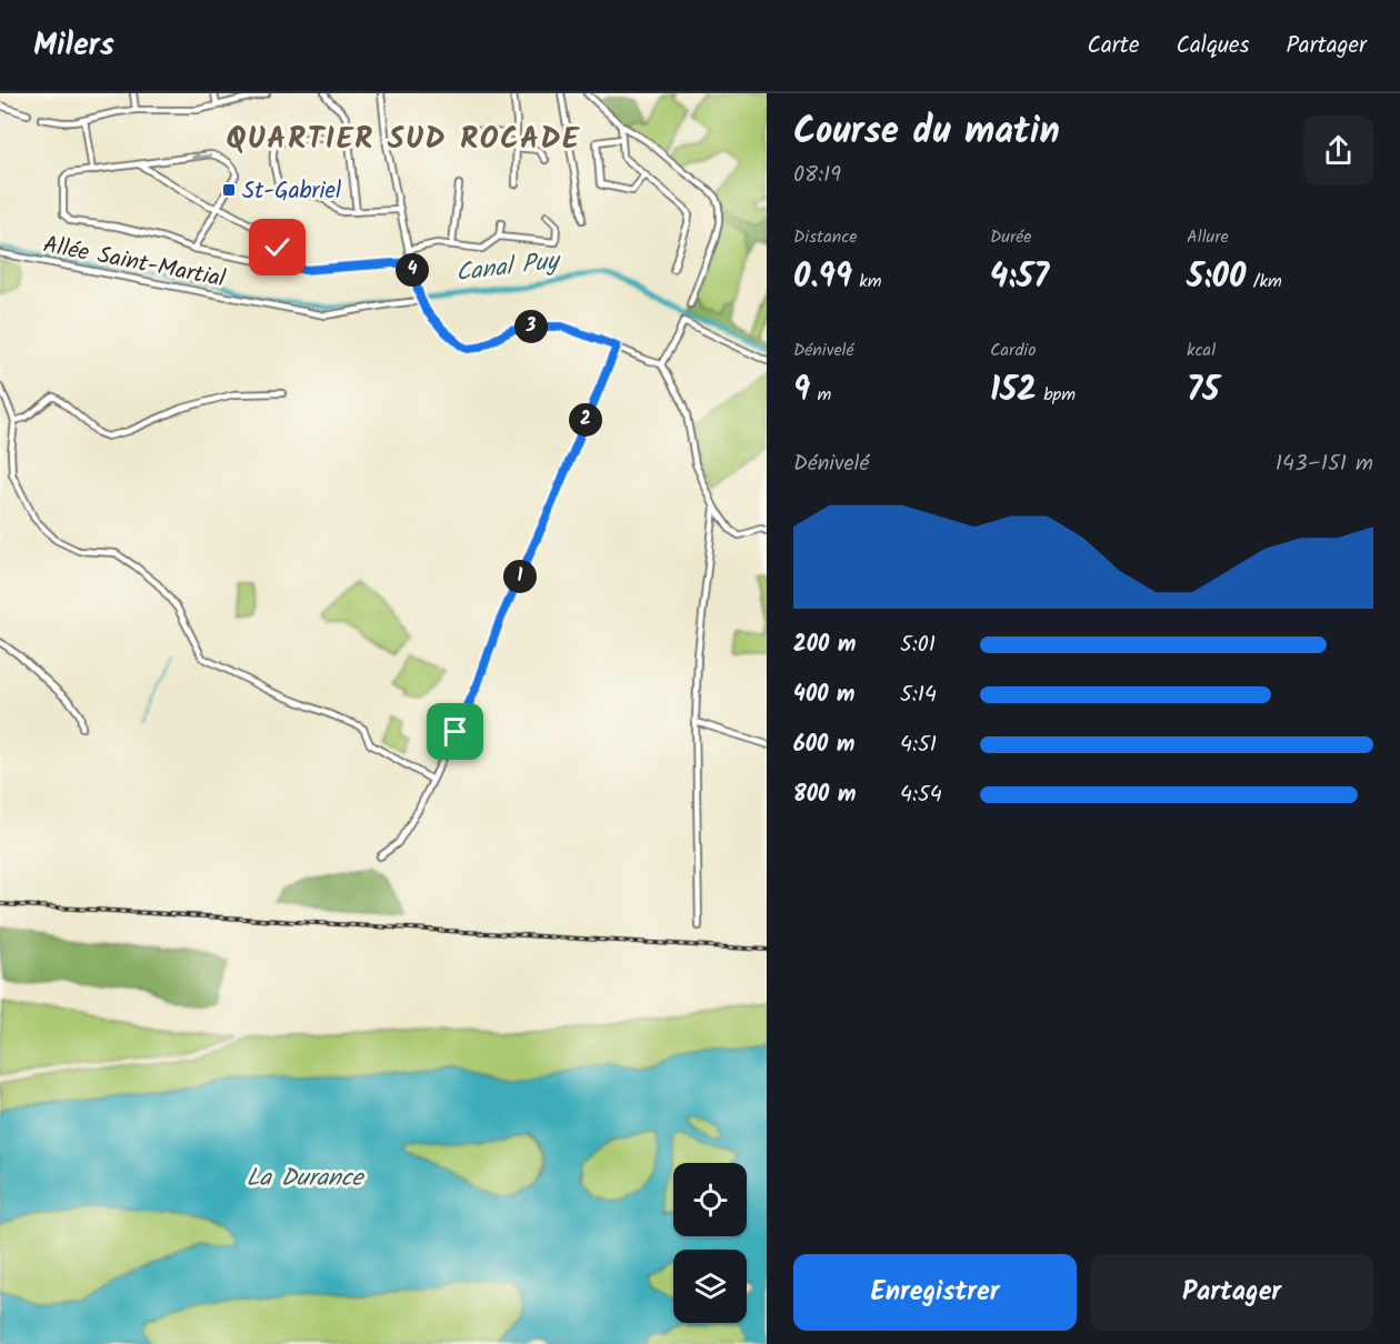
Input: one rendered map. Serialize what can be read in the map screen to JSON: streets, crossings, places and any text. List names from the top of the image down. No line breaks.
{"streets":{"street":["Allée Saint-Martial"]},"districts":["QUARTIER SUD ROCADE"],"water":["Canal Puy","La Durance"],"places":{"transit":["St-Gabriel"]},"page":{"header":"Milers","nav":["Carte","Calques","Partager"],"heading":["Course du matin","08:19"],"stats":[["Distance","0.99 km"],["Durée","4:57"],["Allure","5:00 /km"],["Dénivelé","9 m"],["Cardio","152 bpm"],["kcal","75"]],"pins":["4","3","2","1"],"chart":["Dénivelé","143–151 m"],"list":[{"name":"200 m","note":"5:01"},{"name":"400 m","note":"5:14"},{"name":"600 m","note":"4:51"},{"name":"800 m","note":"4:54"}],"buttons":["Enregistrer","Partager"]}}
